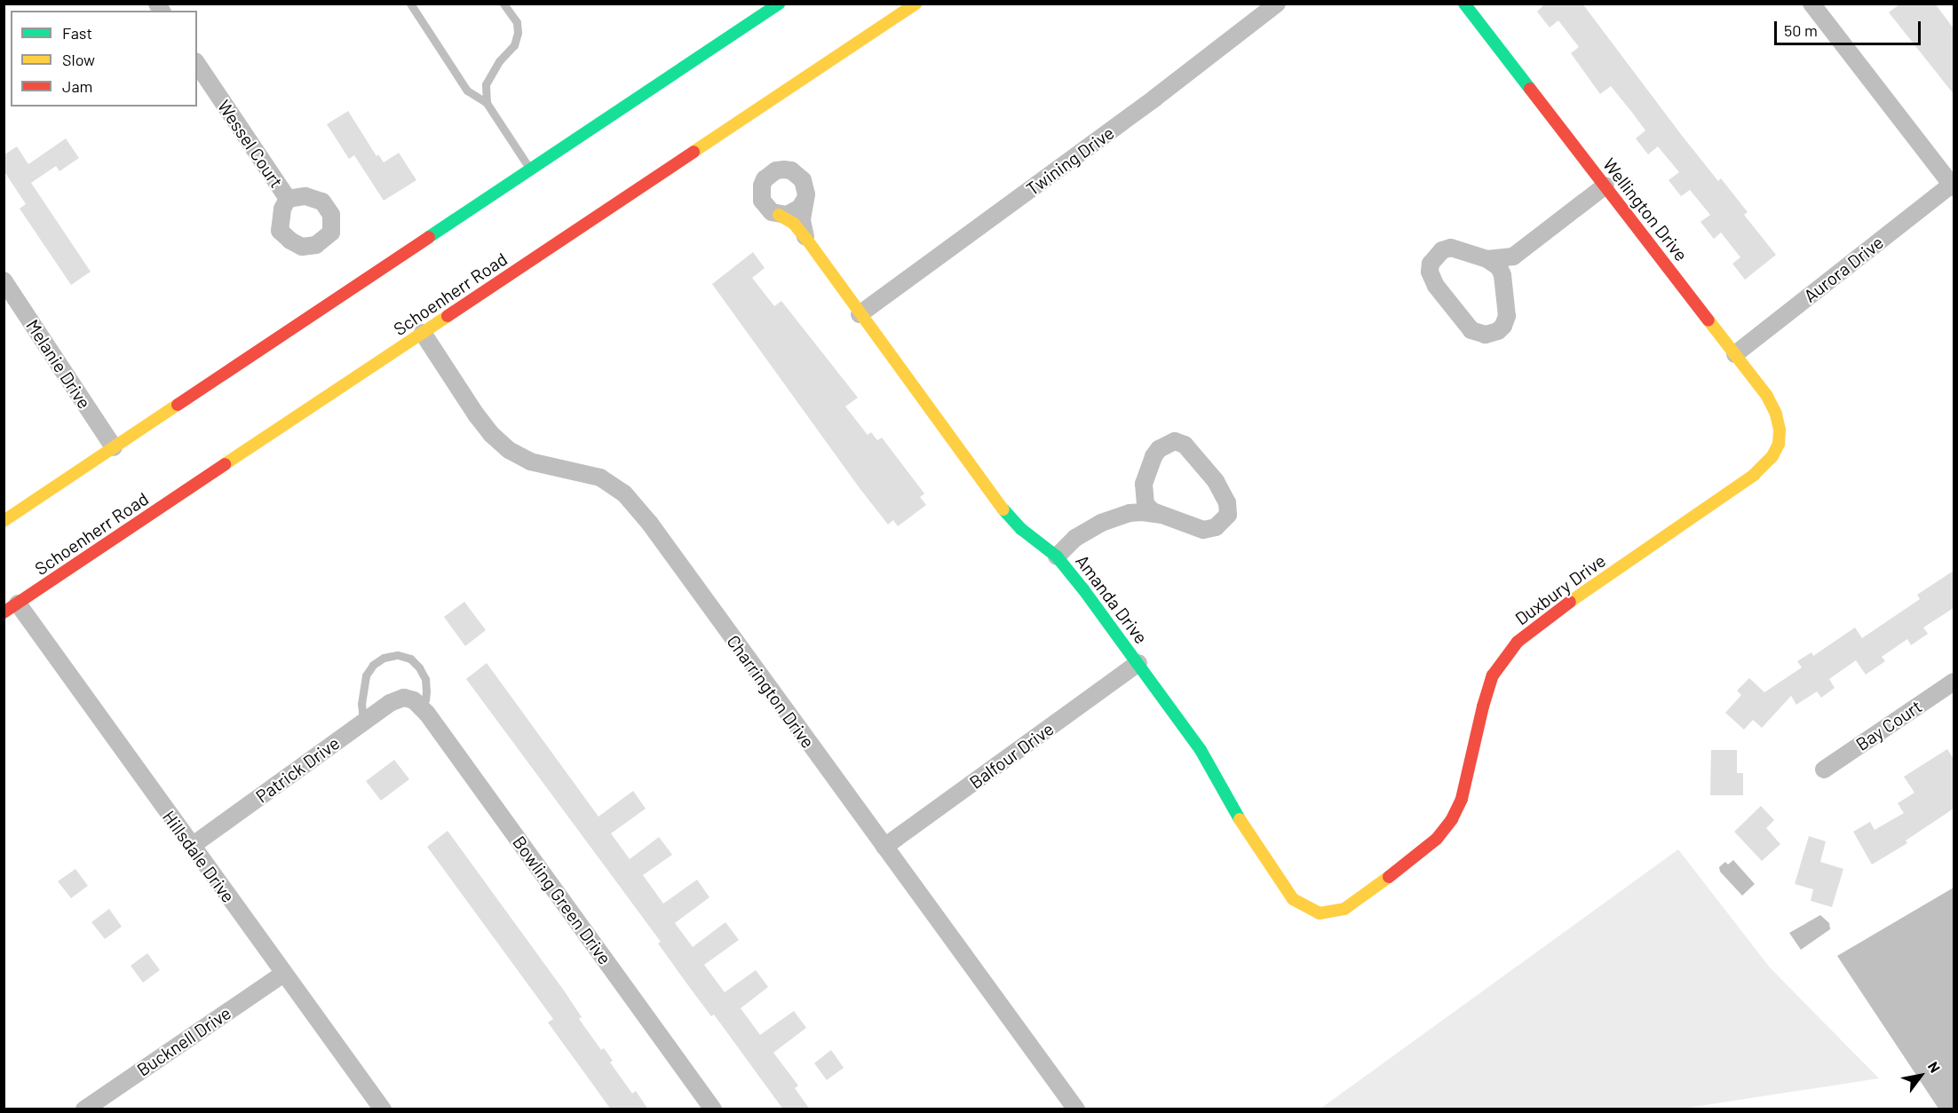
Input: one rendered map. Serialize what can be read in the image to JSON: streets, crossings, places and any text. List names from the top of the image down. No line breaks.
{"streets":{"street":["Wessel Court","Twining Drive","Wellington Drive","Aurora Drive","Schoenherr Road","Melanie Drive","Duxbury Drive","Amanda Drive","Charrington Drive","Bay Court","Balfour Drive","Patrick Drive","Hillsdale Drive","Bowling Green Drive","Bucknell Drive"]},"crossings":[["Twining Drive","Amanda Drive"],["Wellington Drive","Aurora Drive"],["Wellington Drive","Duxbury Drive"],["Schoenherr Road","Charrington Drive"],["Schoenherr Road","Hillsdale Drive"],["Duxbury Drive","Amanda Drive"],["Amanda Drive","Balfour Drive"],["Charrington Drive","Balfour Drive"],["Patrick Drive","Hillsdale Drive"],["Patrick Drive","Bowling Green Drive"],["Hillsdale Drive","Bucknell Drive"]],"legend":["Fast","Slow","Jam"],"scale_bar":"50 m","north":"top right"}
